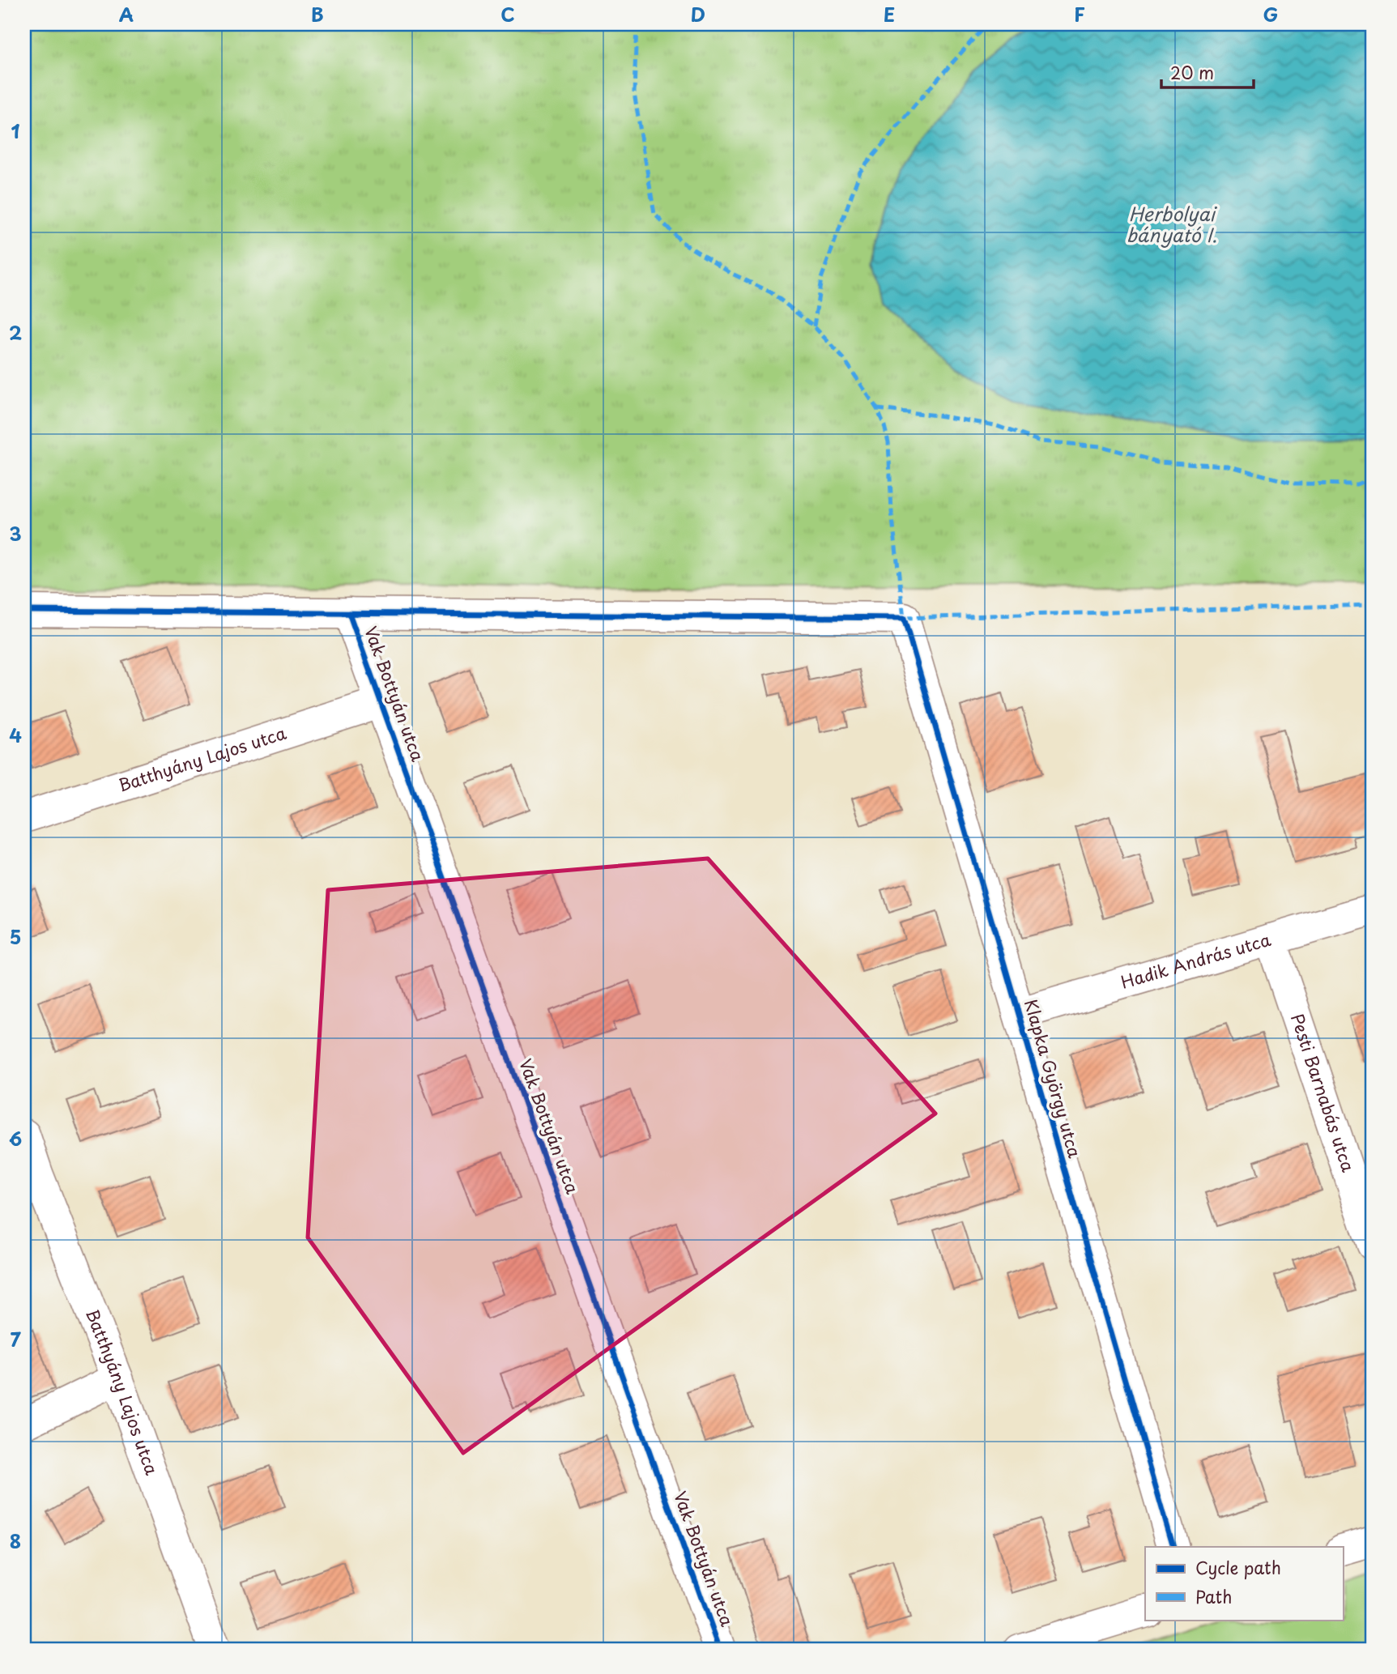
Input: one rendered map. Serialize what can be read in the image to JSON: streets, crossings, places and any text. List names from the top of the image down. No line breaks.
{"streets":{"street":["Vak Bottyán utca","Batthyány Lajos utca","Hadik András utca","Klapka György utca","Pesti Barnabás utca"]},"crossings":[["Vak Bottyán utca","Batthyány Lajos utca"],["Vak Bottyán utca","Klapka György utca"],["Hadik András utca","Klapka György utca"],["Hadik András utca","Pesti Barnabás utca"]],"water":["Herbolyai bányató I."],"legend":["Cycle path","Path"],"scale_bar":"20 m","grid":{"columns":["A","B","C","D","E","F","G"],"rows":["1","2","3","4","5","6","7","8"]}}
